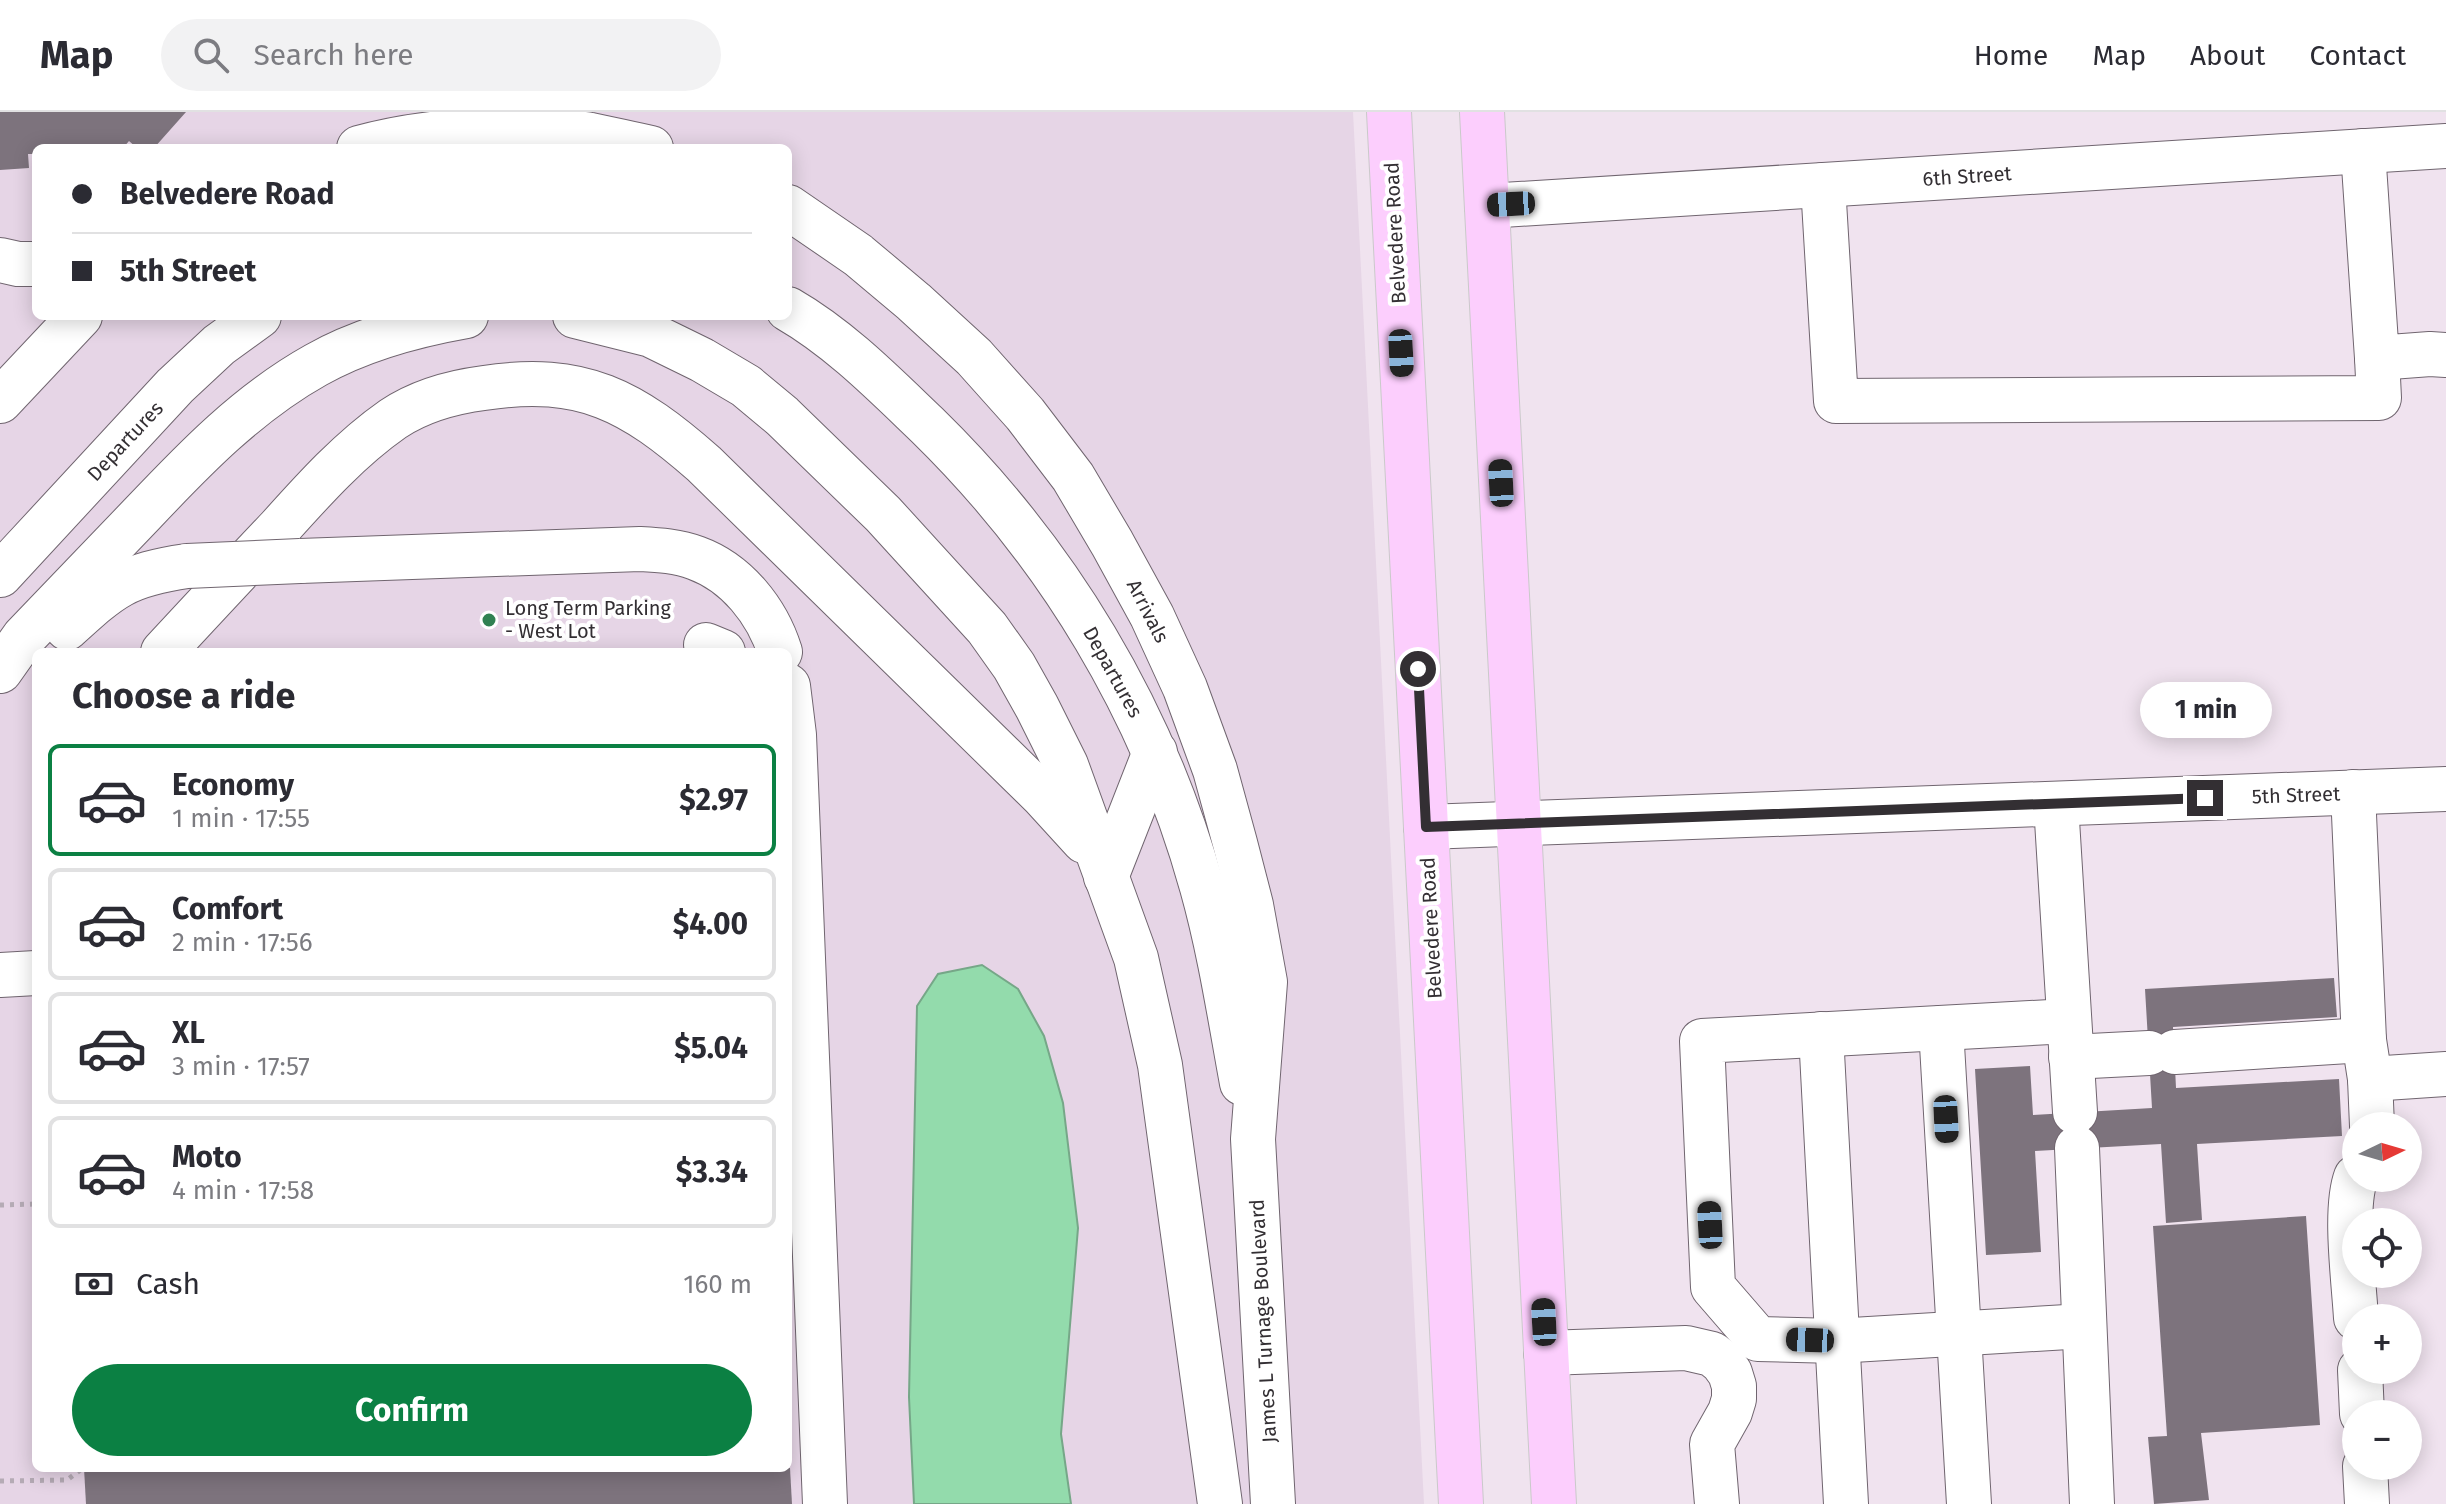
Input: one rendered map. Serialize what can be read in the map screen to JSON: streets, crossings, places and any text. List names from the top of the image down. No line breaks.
{"streets":{"main road":["Belvedere Road"],"street":["6th Street","Departures","Arrivals","5th Street","James L Turnage Boulevard"]},"crossings":[["Belvedere Road","5th Street"],["Departures","Arrivals"],["Departures","James L Turnage Boulevard"],["Arrivals","James L Turnage Boulevard"]],"places":["Long Term Parking - West Lot"],"north":"right","page":{"header":"Map","search":"Search here","nav":["Home","Map","About","Contact"],"banner":["Belvedere Road","5th Street"],"heading":"Choose a ride","bubble":"1 min","list":[{"name":"Economy","note":"1 min · 17:55","value":"$2.97"},{"name":"Comfort","note":"2 min · 17:56","value":"$4.00"},{"name":"XL","note":"3 min · 17:57","value":"$5.04"},{"name":"Moto","note":"4 min · 17:58","value":"$3.34"}],"map_buttons":["+","−"],"pay":["Cash","160 m"],"buttons":"Confirm"}}
